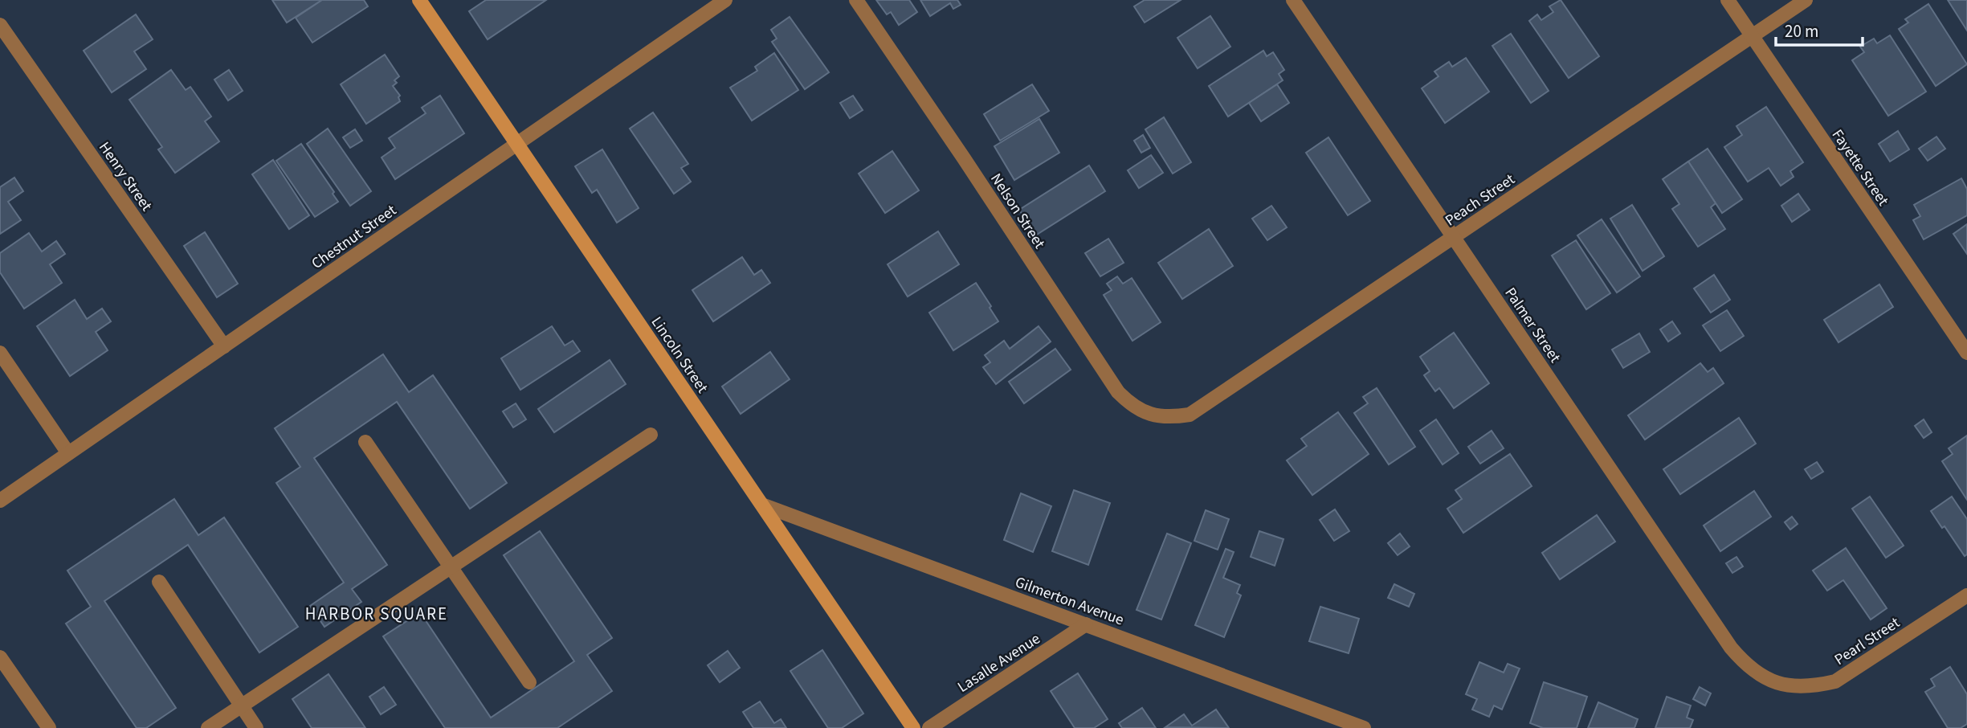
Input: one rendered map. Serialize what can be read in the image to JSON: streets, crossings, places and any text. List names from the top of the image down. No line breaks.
{"streets":{"street":["Fayette Street","Henry Street","Peach Street","Nelson Street","Chestnut Street","Palmer Street","Lincoln Street","Gilmerton Avenue","Pearl Street","Lasalle Avenue"]},"crossings":[["Fayette Street","Peach Street"],["Henry Street","Chestnut Street"],["Peach Street","Nelson Street"],["Peach Street","Palmer Street"],["Chestnut Street","Lincoln Street"],["Palmer Street","Pearl Street"],["Lincoln Street","Gilmerton Avenue"],["Gilmerton Avenue","Lasalle Avenue"]],"districts":["HARBOR SQUARE"],"scale_bar":"20 m"}
